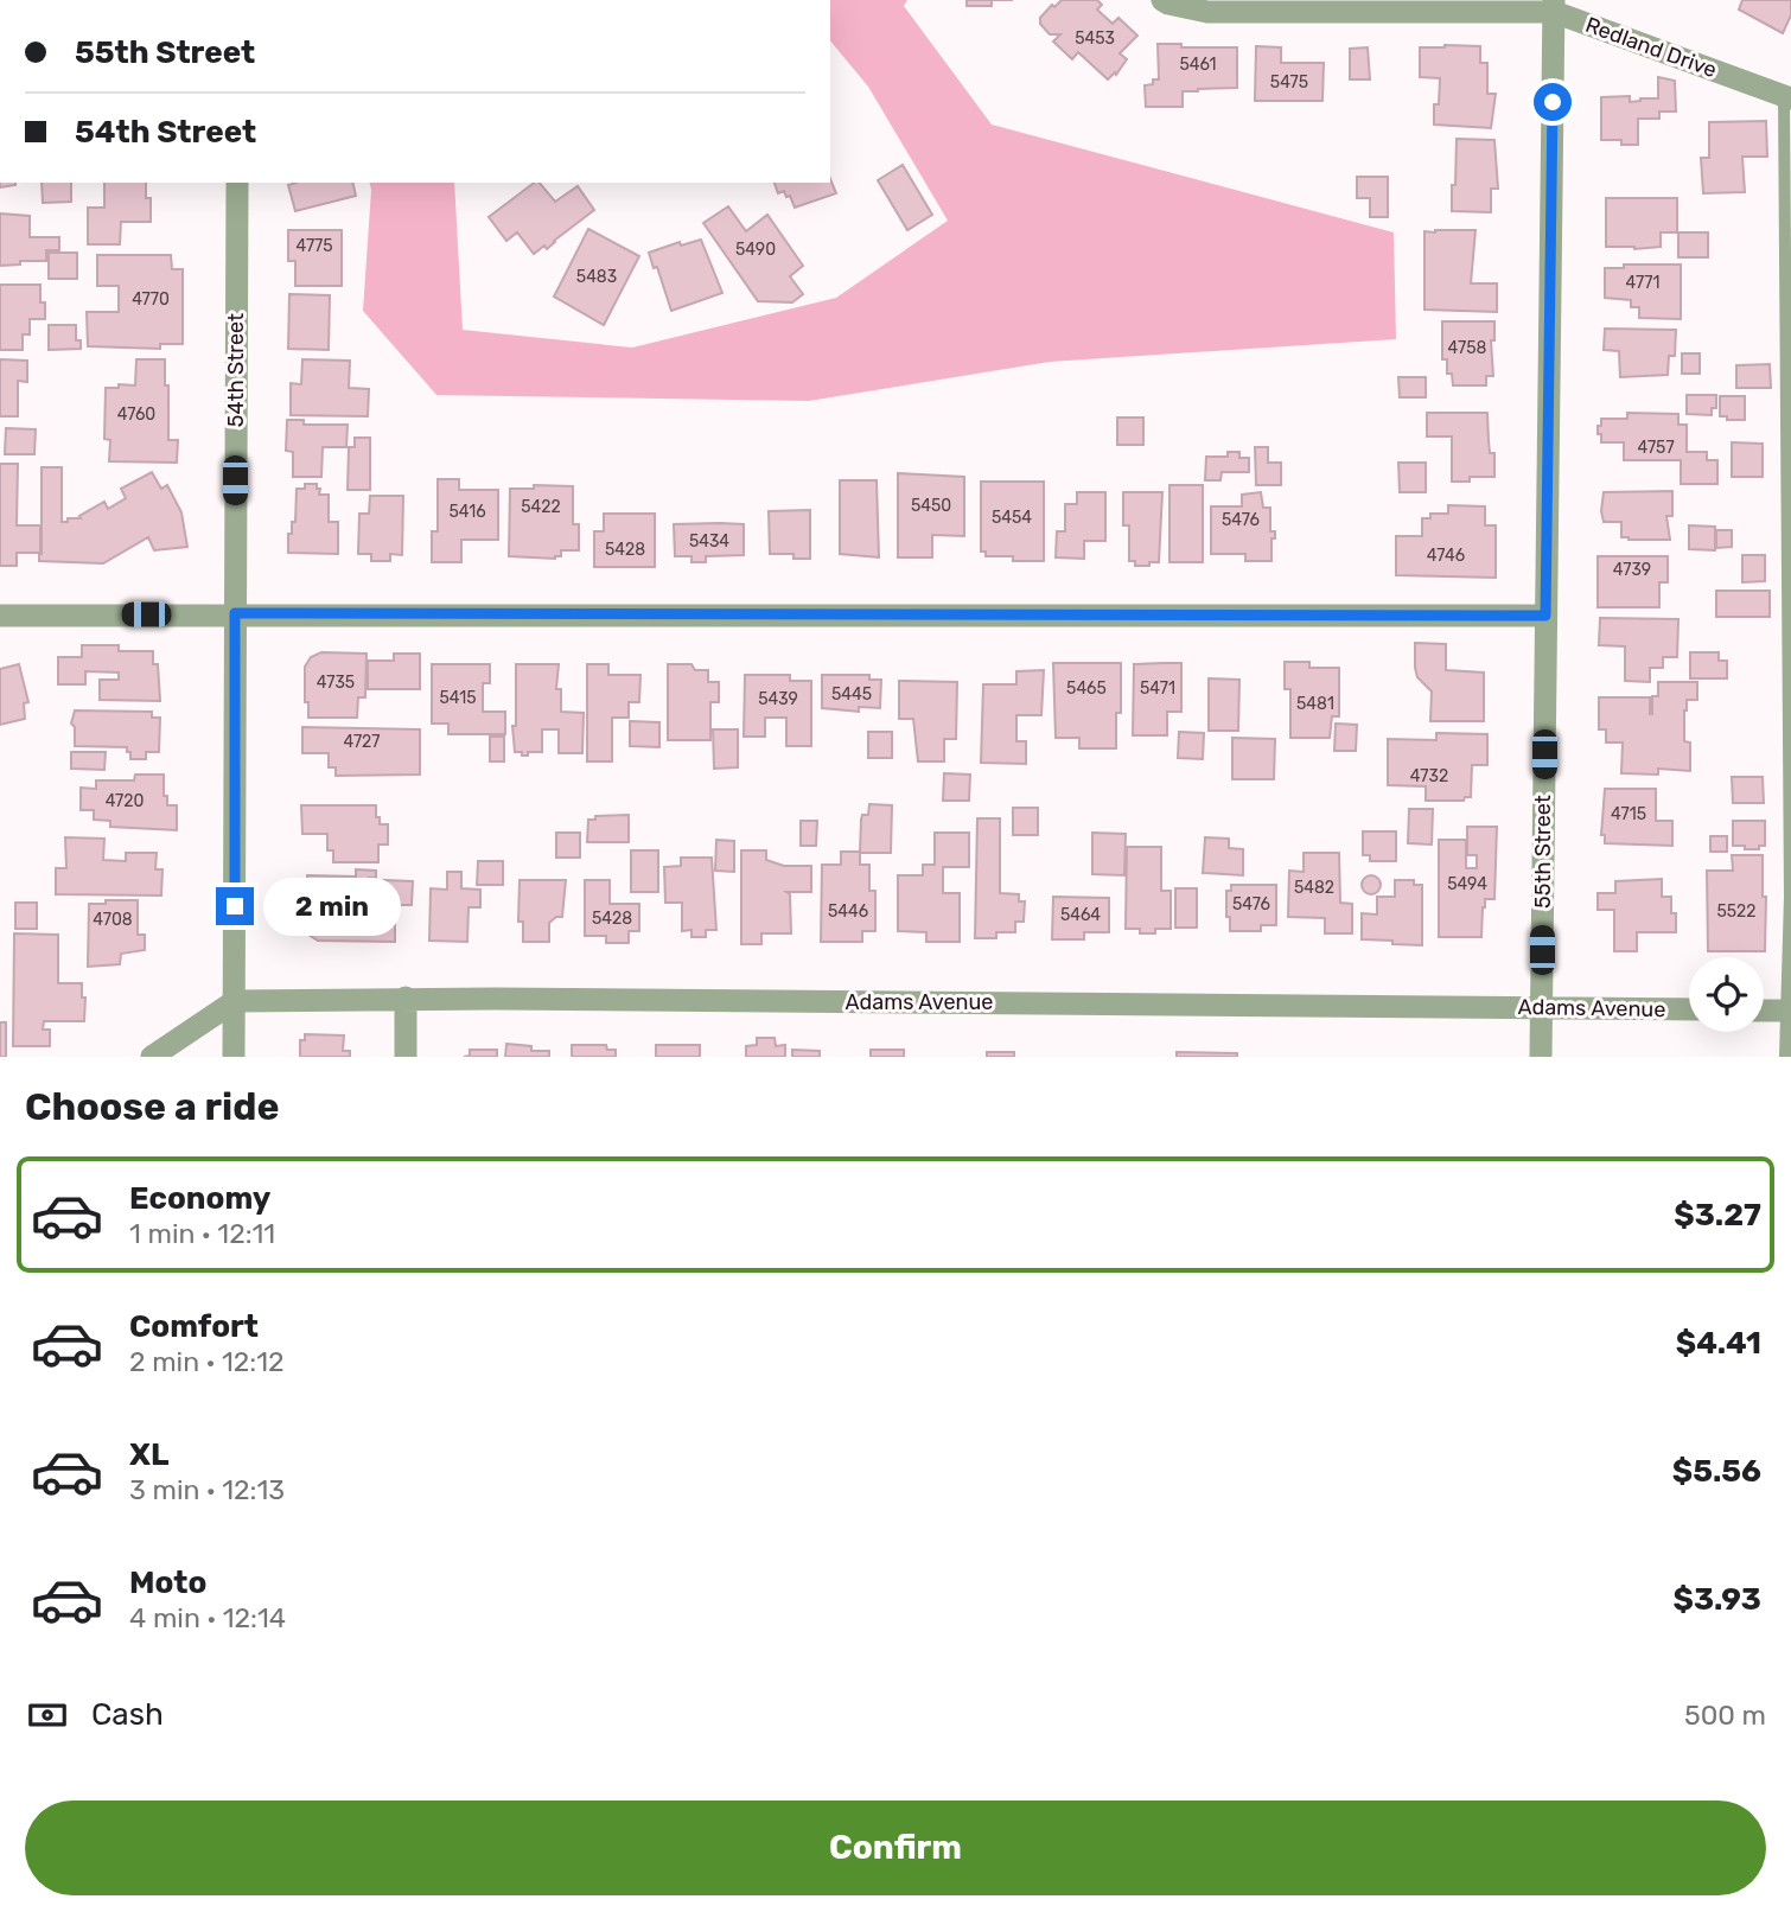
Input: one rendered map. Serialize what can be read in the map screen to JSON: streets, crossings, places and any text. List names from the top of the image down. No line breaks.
{"streets":{"street":["Redland Drive","54th Street","55th Street","Adams Avenue"]},"crossings":[["Redland Drive","55th Street"],["54th Street","Adams Avenue"],["55th Street","Adams Avenue"]],"house_numbers":["5453","5461","5475","4775","5490","5483","4771","4770","4758","4760","4757","5450","5422","5416","5454","5476","5434","5428","4746","4739","4735","5465","5471","5445","5415","5439","5481","4727","4732","4720","4715","5494","5482","5476","5446","5522","5464","5428","4708"],"page":{"banner":["55th Street","54th Street"],"bubble":"2 min","heading":"Choose a ride","list":[{"name":"Economy","note":"1 min · 12:11","value":"$3.27"},{"name":"Comfort","note":"2 min · 12:12","value":"$4.41"},{"name":"XL","note":"3 min · 12:13","value":"$5.56"},{"name":"Moto","note":"4 min · 12:14","value":"$3.93"}],"pay":["Cash","500 m"],"buttons":"Confirm"}}
